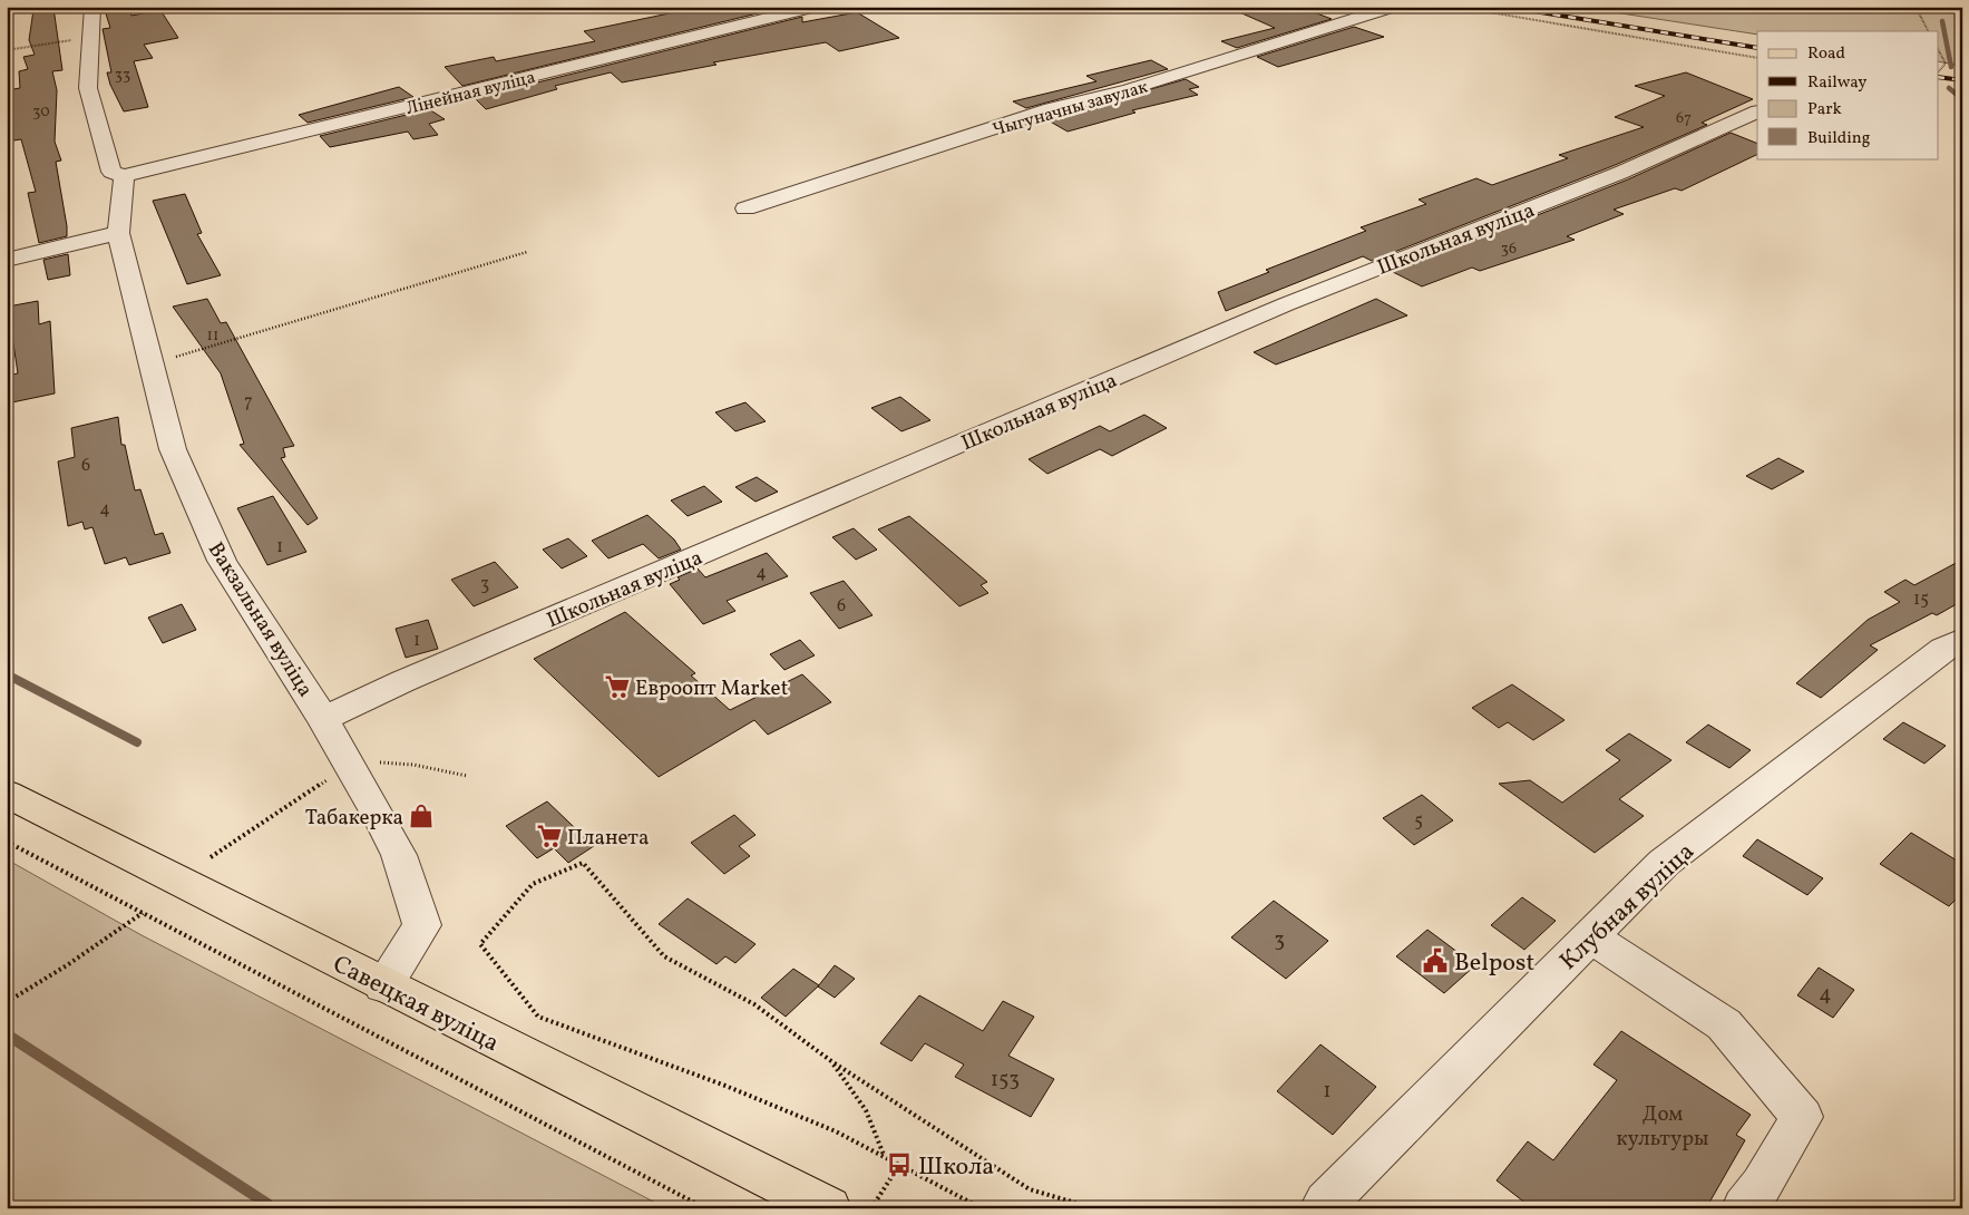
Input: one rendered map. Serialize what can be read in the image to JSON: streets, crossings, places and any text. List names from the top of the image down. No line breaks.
{"streets":{"main road":["Савецкая вуліца"],"street":["Лінейная вуліца","Чыгуначны завулак","Школьная вуліца","Вакзальная вуліца","Клубная вуліца"]},"crossings":[["Лінейная вуліца","Вакзальная вуліца"],["Школьная вуліца","Вакзальная вуліца"],["Вакзальная вуліца","Савецкая вуліца"]],"places":{"supermarket":["Евроопт Market","Планета"],"shop":["Табакерка"],"public building":["Belpost"],"bus stop":["Школа"]},"house_numbers":["33","30","67","36","11","7","6","4","1","4","3","15","6","1","5","3","4","153","1","Дом культуры"],"legend":["Road","Railway","Park","Building"]}
